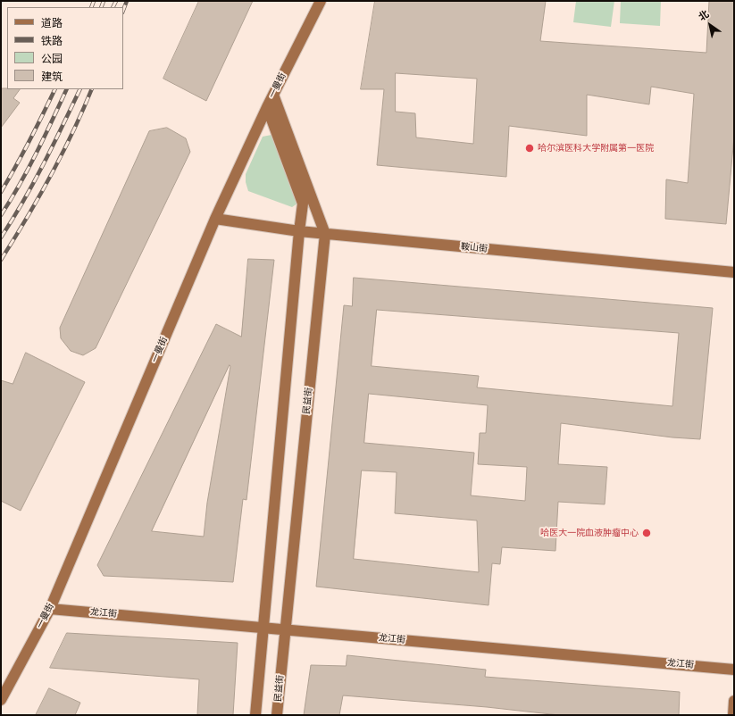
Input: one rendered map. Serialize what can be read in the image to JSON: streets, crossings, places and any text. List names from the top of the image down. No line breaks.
{"streets":{"main road":["一曼街","鞍山街","民益街","龙江街"]},"crossings":[["一曼街","鞍山街"],["一曼街","民益街"],["一曼街","龙江街"],["鞍山街","民益街"],["民益街","龙江街"]],"places":["哈尔滨医科大学附属第一医院","哈医大一院血液肿瘤中心"],"legend":["道路","铁路","公园","建筑"],"north":"top left"}
